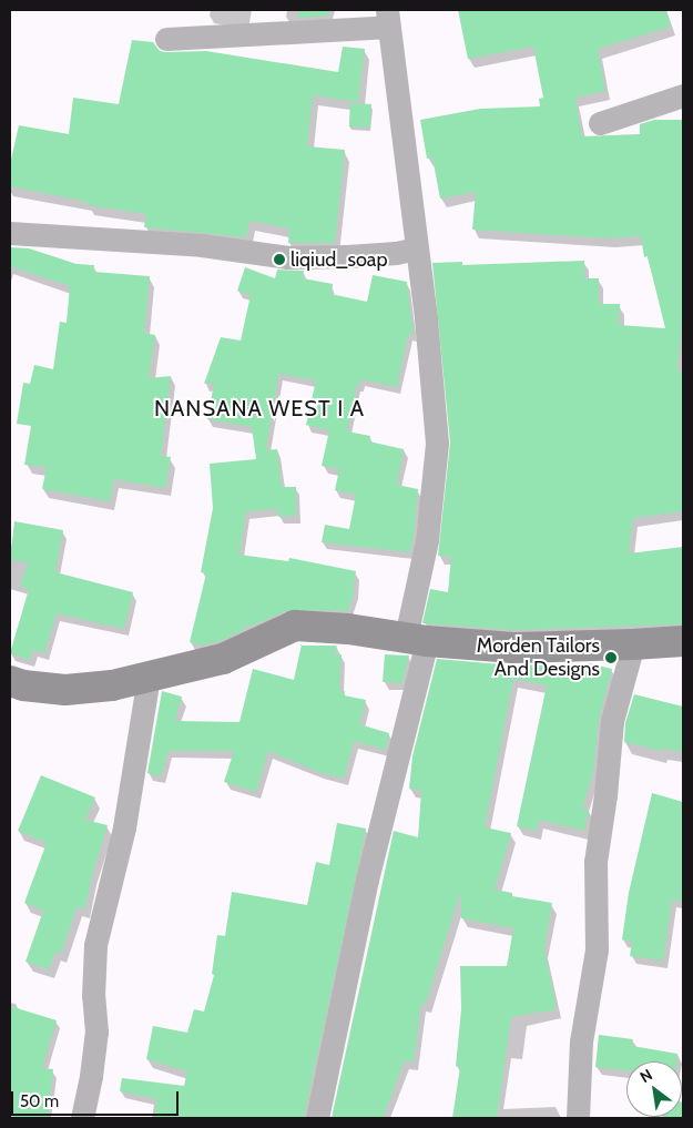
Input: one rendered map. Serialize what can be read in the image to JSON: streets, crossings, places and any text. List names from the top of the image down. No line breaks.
{"districts":["NANSANA WEST I A"],"places":["liqiud_soap","Morden Tailors And Designs"],"scale_bar":"50 m","north":"top left"}
